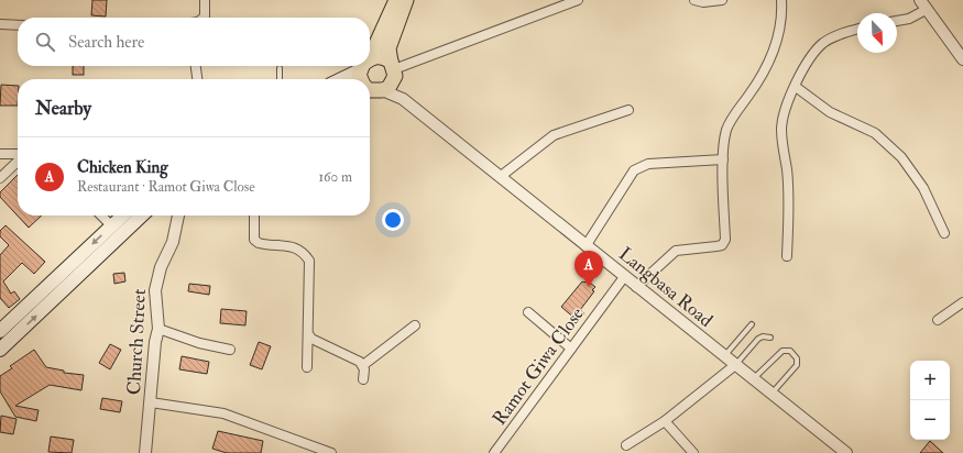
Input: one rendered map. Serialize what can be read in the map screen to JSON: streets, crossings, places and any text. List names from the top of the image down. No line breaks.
{"streets":{"street":["Langbasa Road","Church Street","Ramot Giwa Close"]},"crossings":[["Langbasa Road","Ramot Giwa Close"]],"north":"bottom right","page":{"search":"Search here","heading":"Nearby","list":[{"mark":"A","name":"Chicken King","note":"Restaurant · Ramot Giwa Close","value":"160 m"}],"pins":"A","map_buttons":["+","−"]}}
